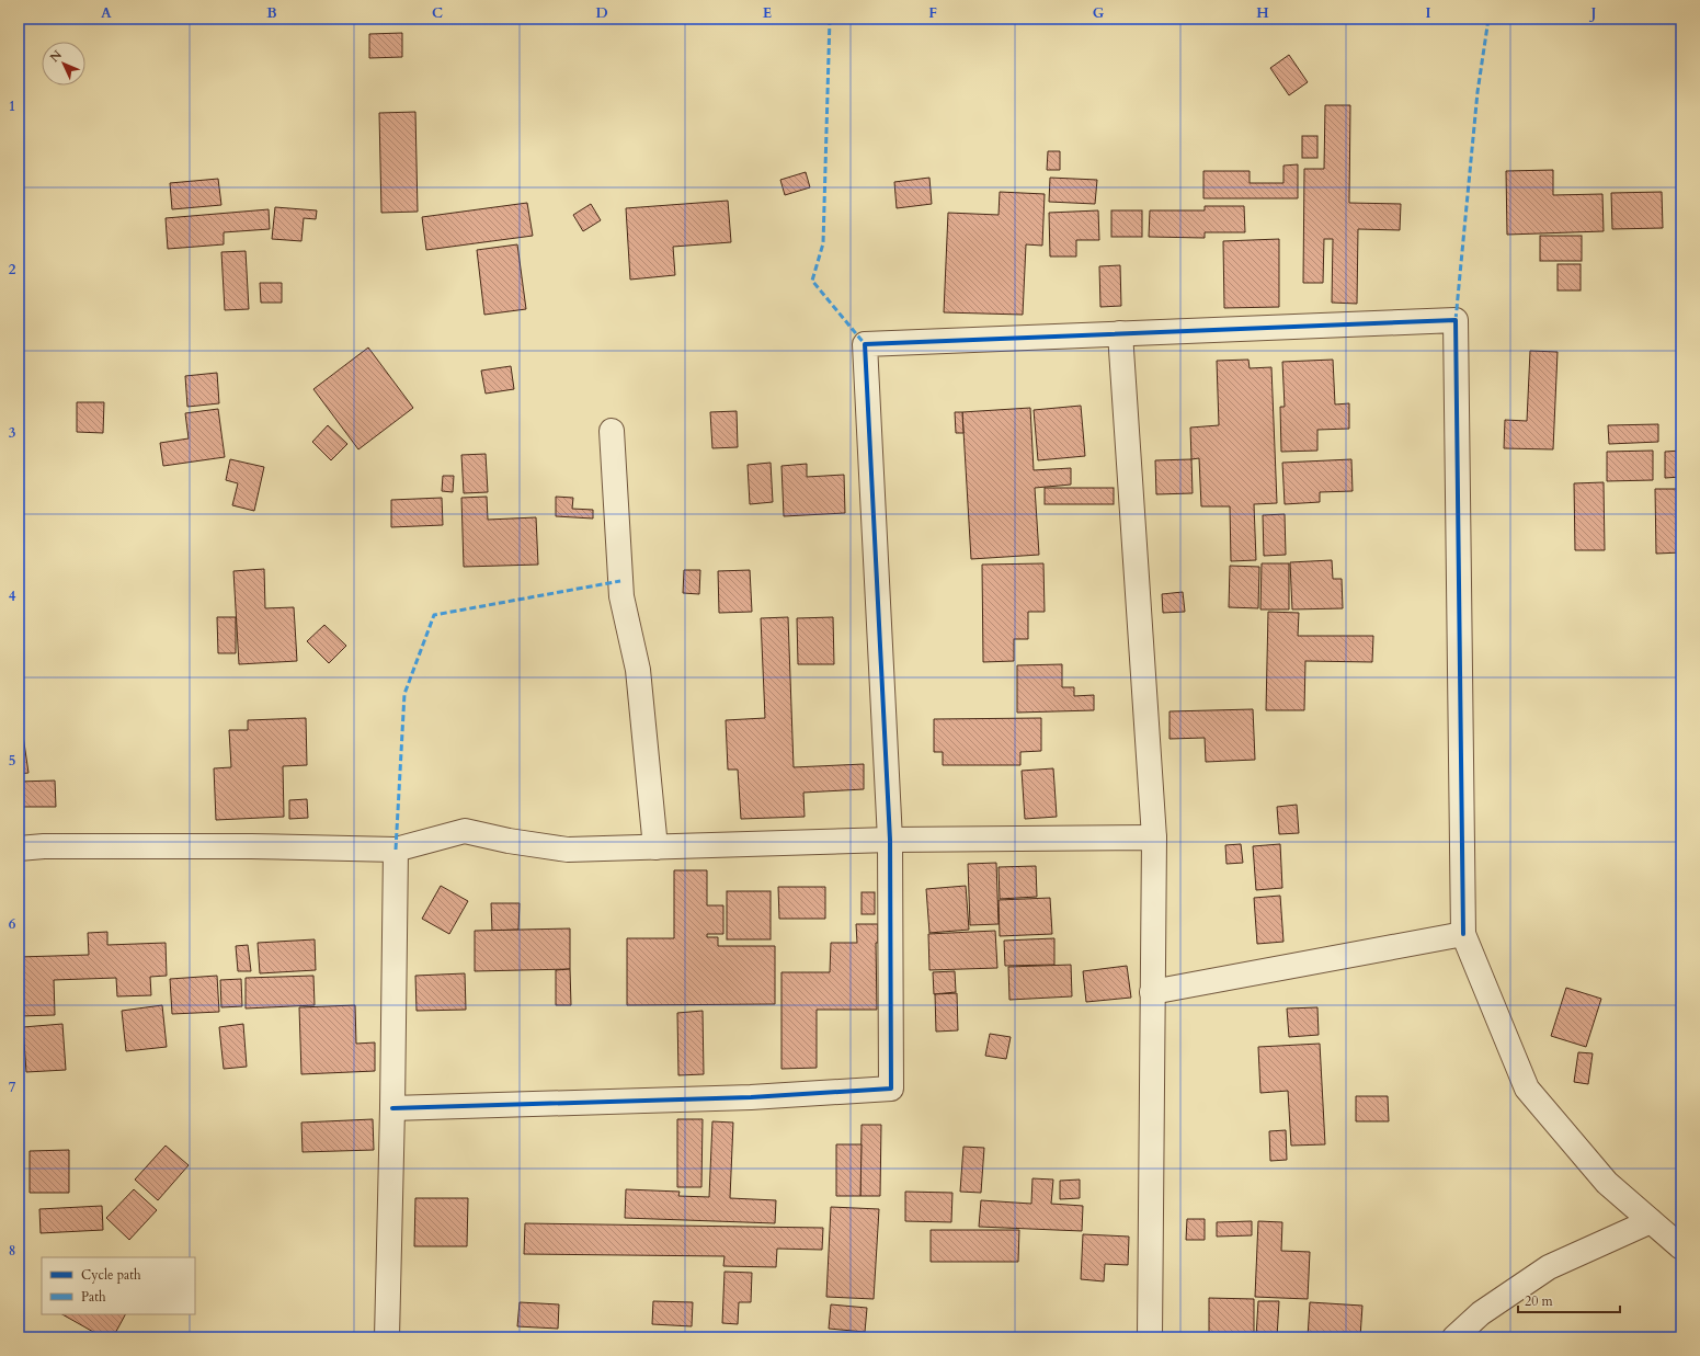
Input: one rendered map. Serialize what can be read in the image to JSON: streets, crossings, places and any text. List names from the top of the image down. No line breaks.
{"legend":["Cycle path","Path"],"scale_bar":"20 m","north":"top left","grid":{"columns":["A","B","C","D","E","F","G","H","I","J"],"rows":["1","2","3","4","5","6","7","8"]}}
